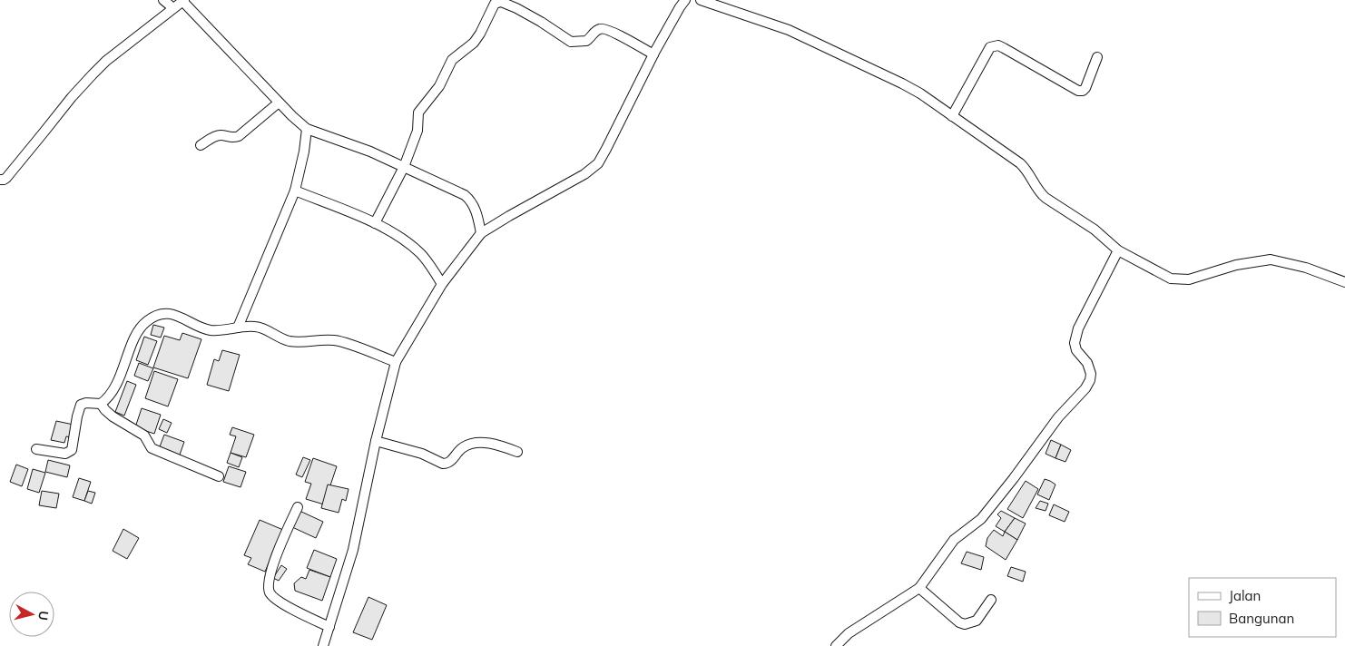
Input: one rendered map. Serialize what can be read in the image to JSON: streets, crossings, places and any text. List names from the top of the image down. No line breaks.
{"legend":["Jalan","Bangunan"],"north":"right"}
